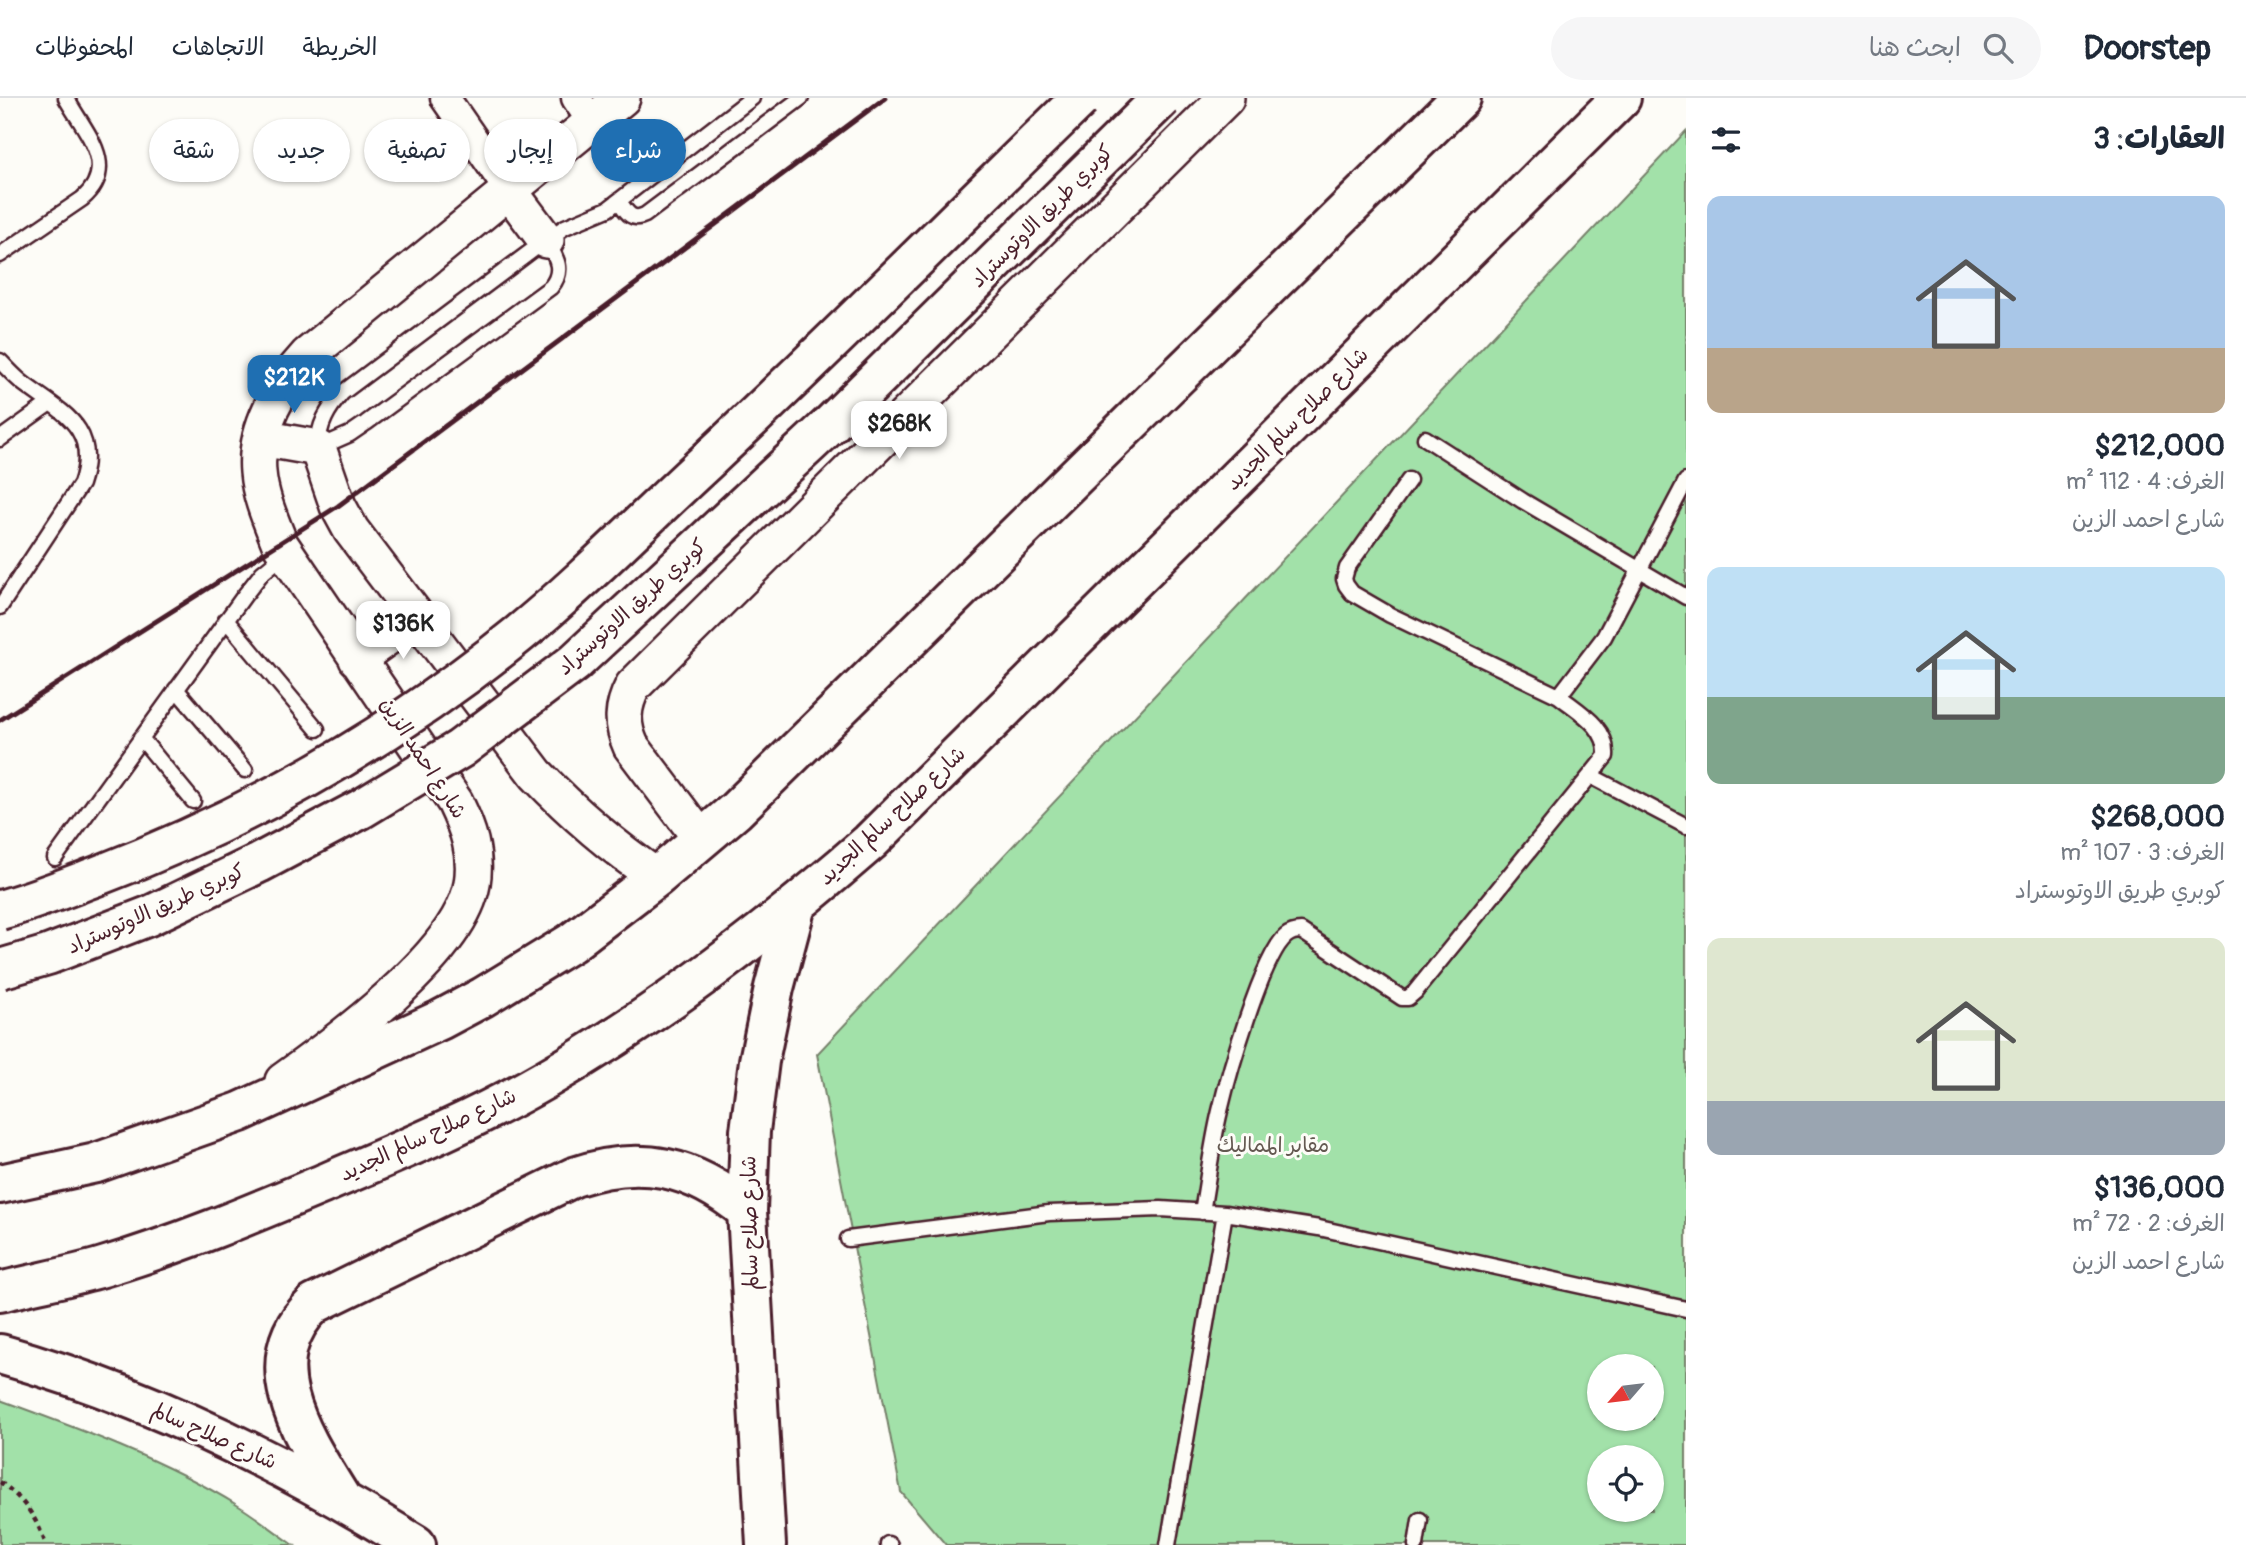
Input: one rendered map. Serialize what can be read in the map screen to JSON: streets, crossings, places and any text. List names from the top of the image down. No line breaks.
{"streets":{"main road":["كوبري طريق الاوتوستراد","شارع صلاح سالم الجديد","شارع صلاح سالم"],"street":["شارع احمد الزين"]},"crossings":[["شارع صلاح سالم الجديد","شارع صلاح سالم"]],"parks":["مقابر المماليك"],"north":"bottom left","page":{"header":"Doorstep","search":"ابحث هنا","nav":["الخريطة","الاتجاهات","المحفوظات"],"heading":"العقارات: 3","chip":["شراء","إيجار","تصفية","جديد","شقة"],"list":[{"name":"$212,000","note":"الغرف: 4 · 112 m² · شارع احمد الزين"},{"name":"$268,000","note":"الغرف: 3 · 107 m² · كوبري طريق الاوتوستراد"},{"name":"$136,000","note":"الغرف: 2 · 72 m² · شارع احمد الزين"}],"price":["$212K","$268K","$136K"]}}
